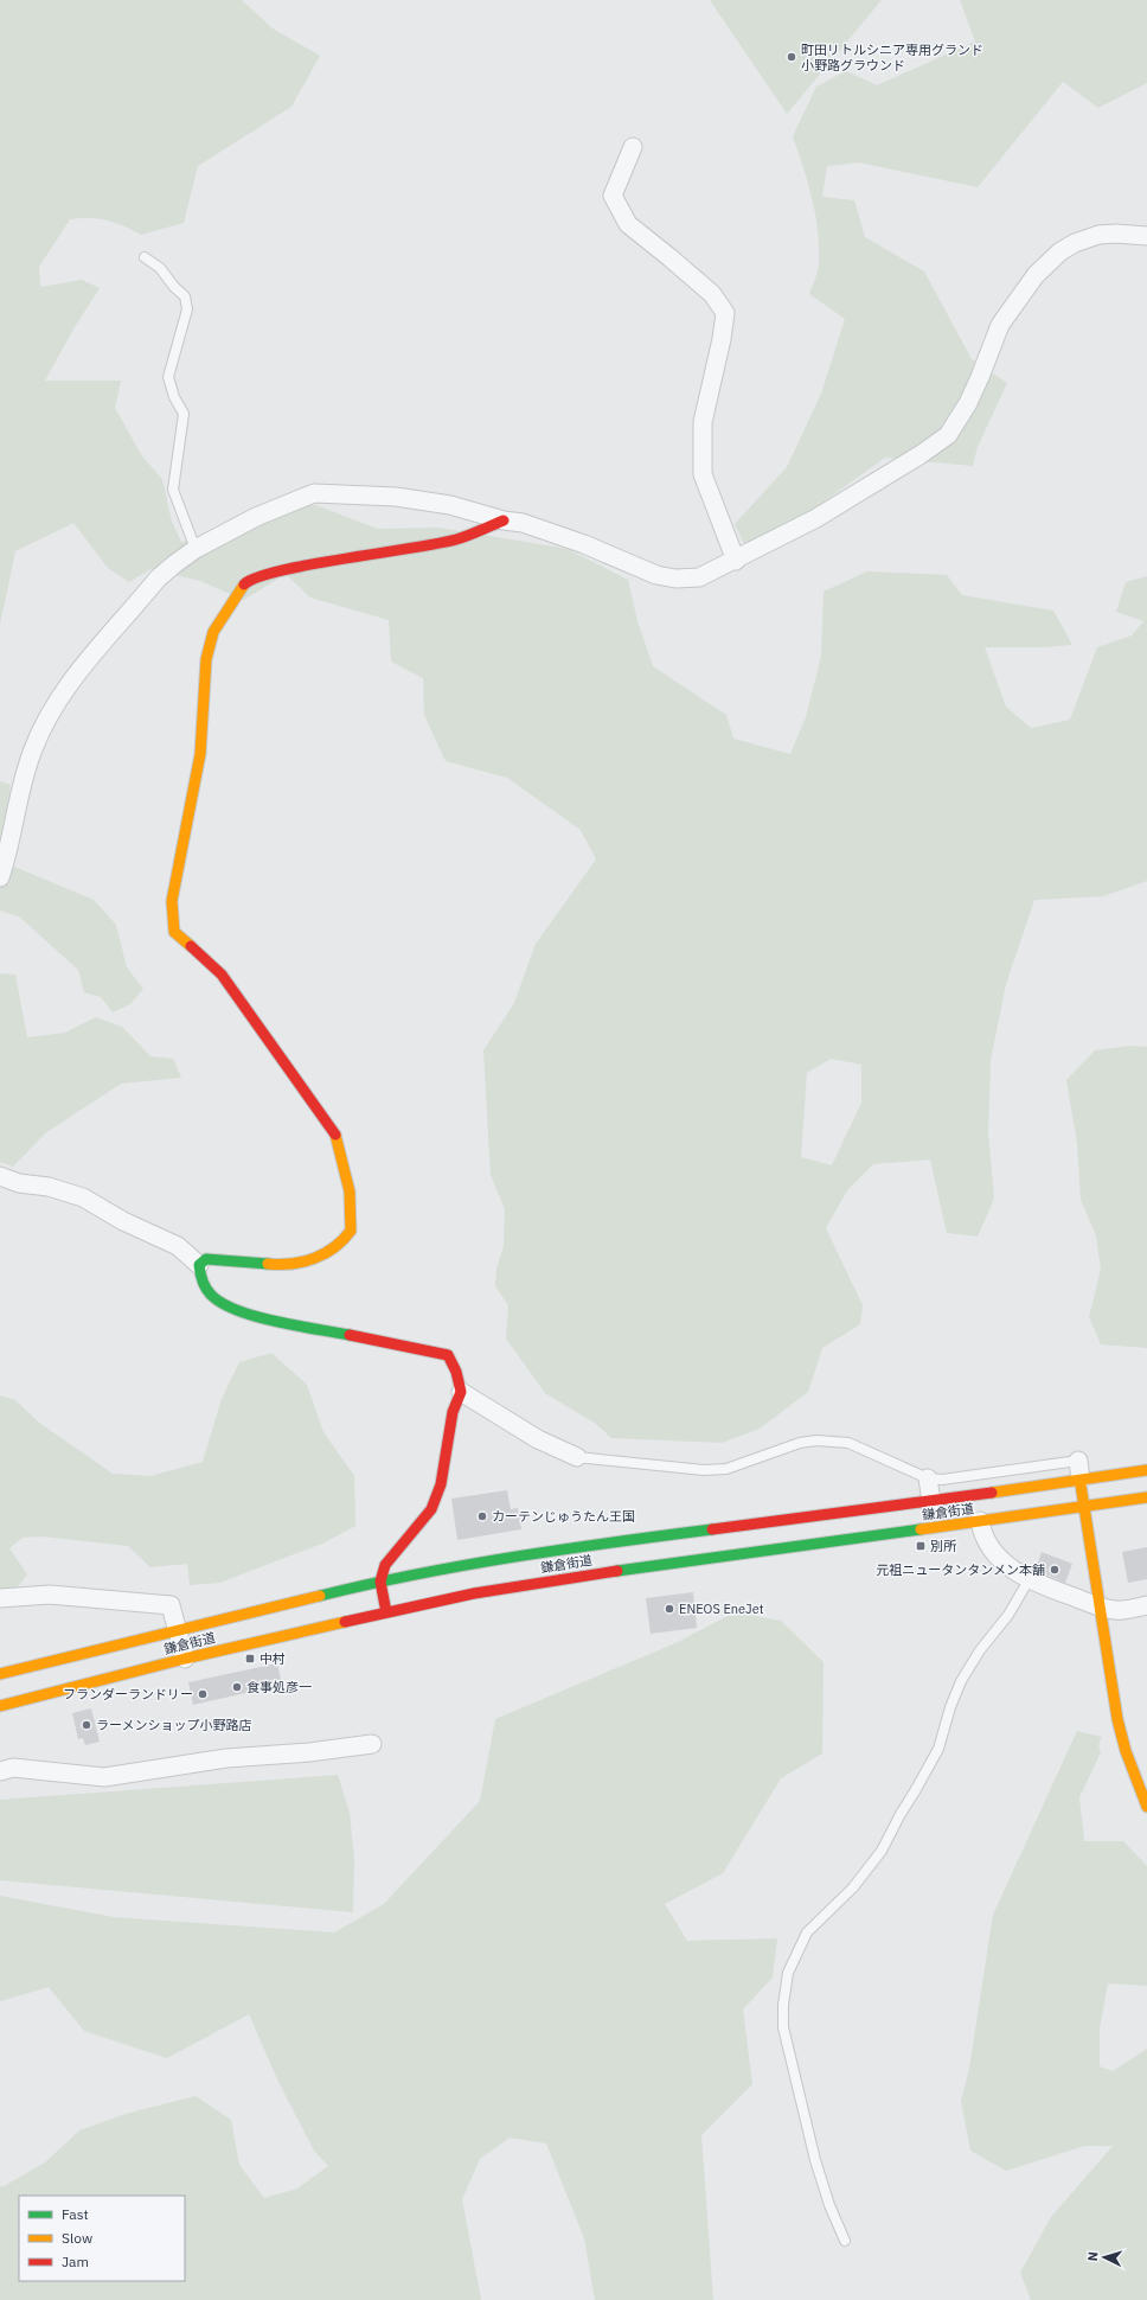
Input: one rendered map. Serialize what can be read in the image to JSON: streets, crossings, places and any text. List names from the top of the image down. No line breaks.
{"streets":{"main road":["鎌倉街道"]},"places":{"other":["町田リトルシニア専用グランド 小野路グラウンド","カーテンじゅうたん王国","元祖ニュータンタンメン本舗","ENEOS EneJet","食事処彦一","フランダーランドリー","ラーメンショップ小野路店"],"transit":["別所","中村"]},"legend":["Fast","Slow","Jam"],"north":"left"}
